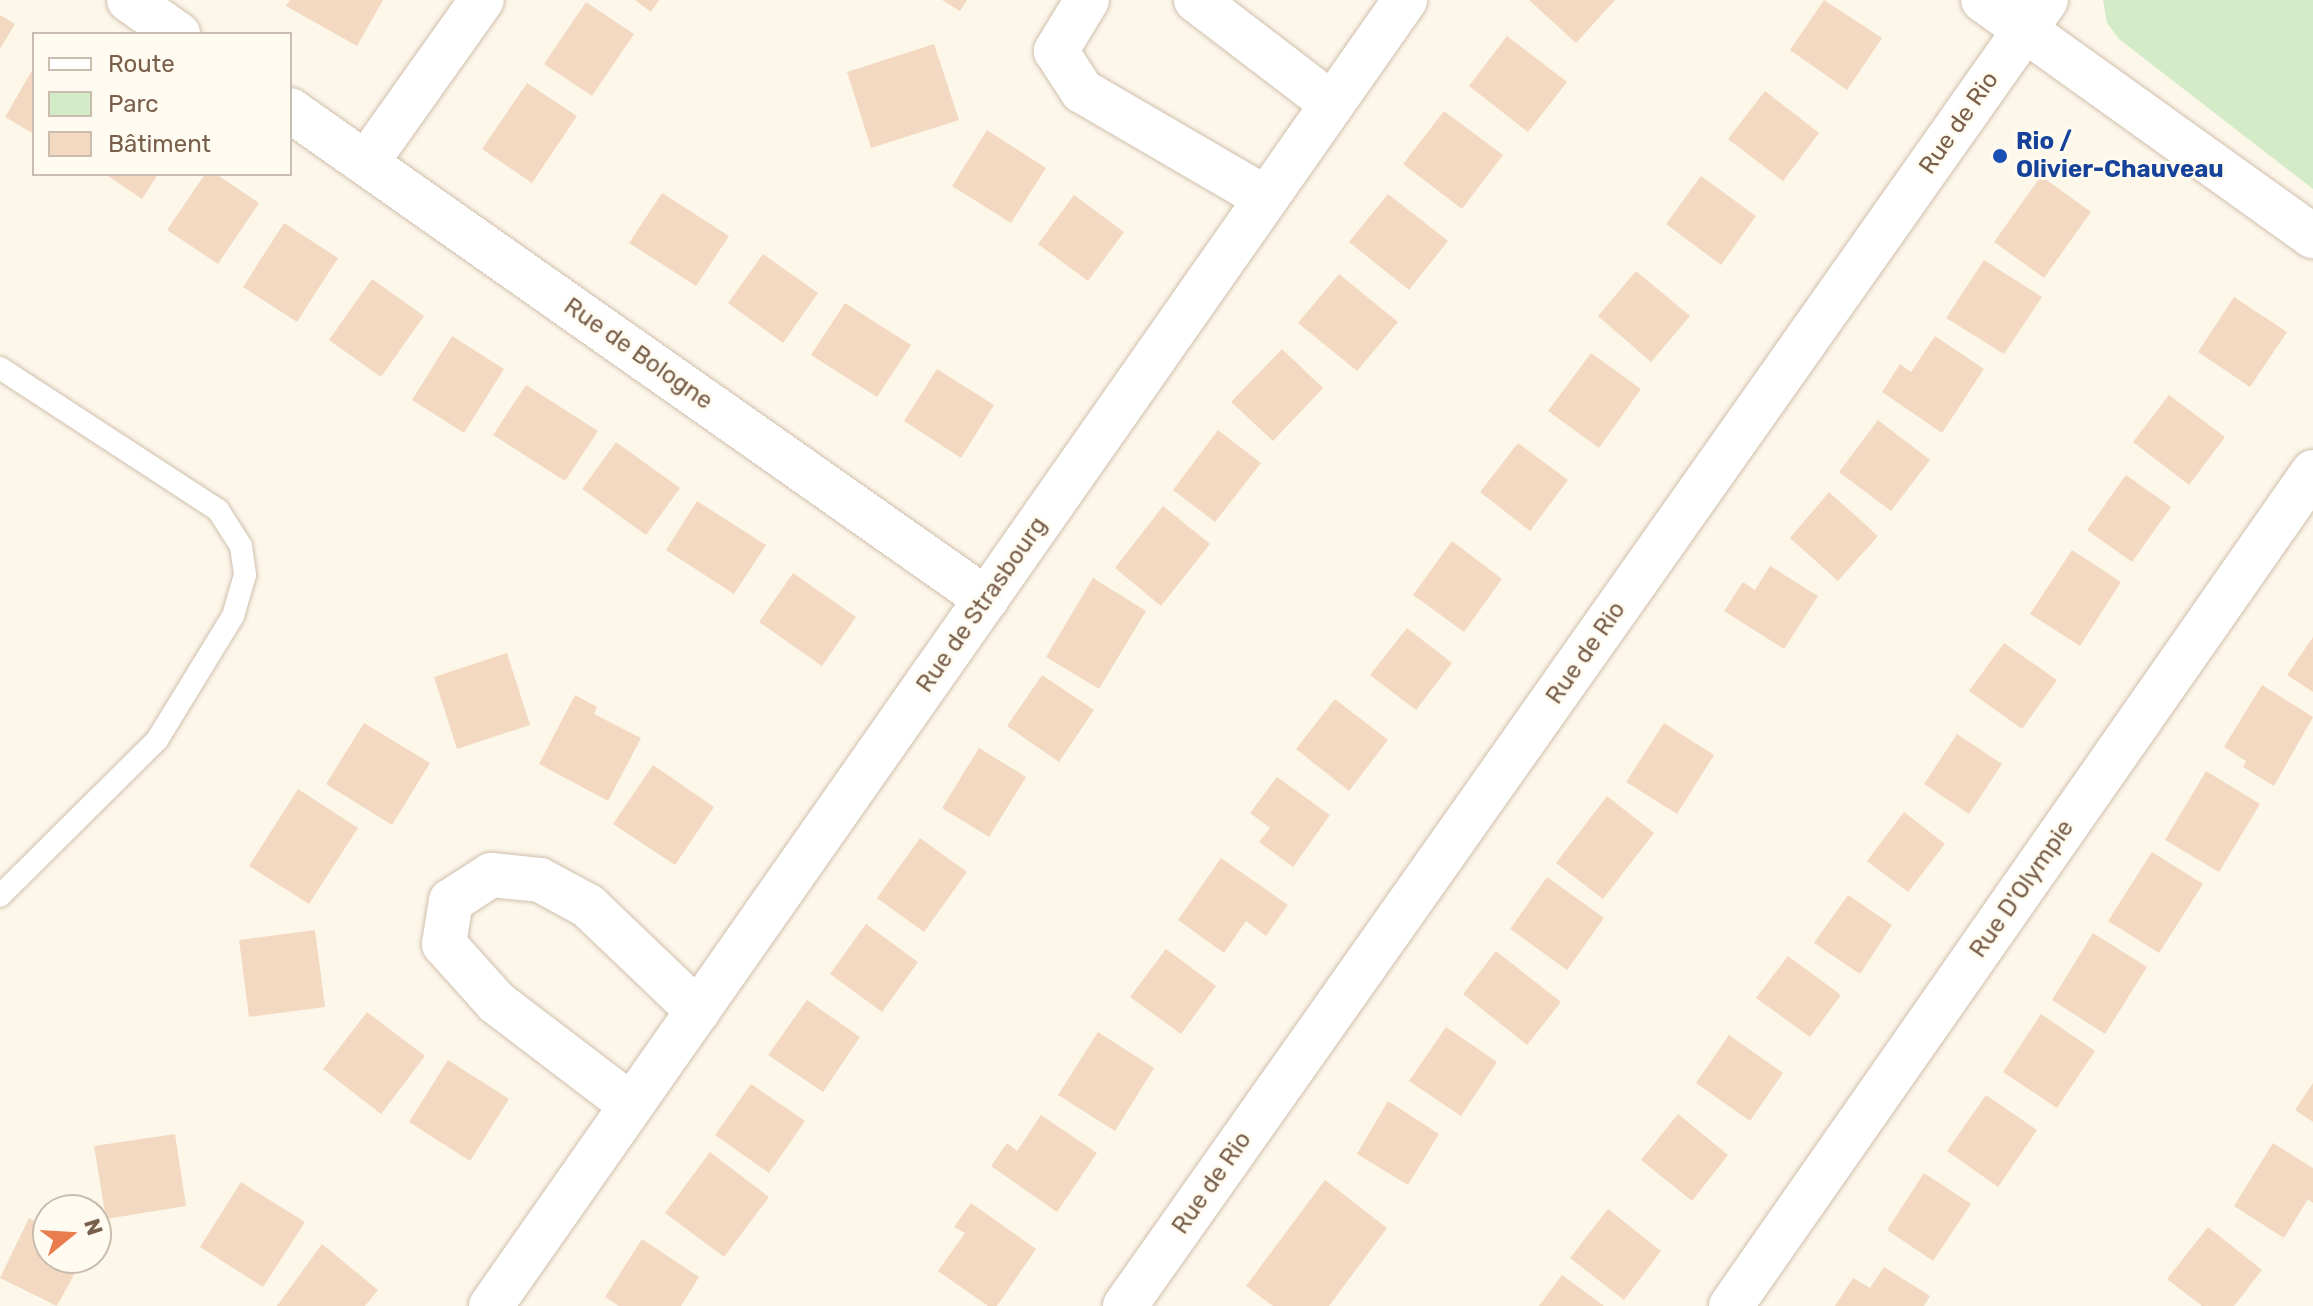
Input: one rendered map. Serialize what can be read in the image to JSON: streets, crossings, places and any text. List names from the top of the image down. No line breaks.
{"streets":{"street":["Rue de Rio","Rue de Bologne","Rue de Strasbourg","Rue D'Olympie"]},"crossings":[["Rue de Bologne","Rue de Strasbourg"]],"places":["Rio / Olivier-Chauveau"],"legend":["Route","Parc","Bâtiment"],"north":"right"}
